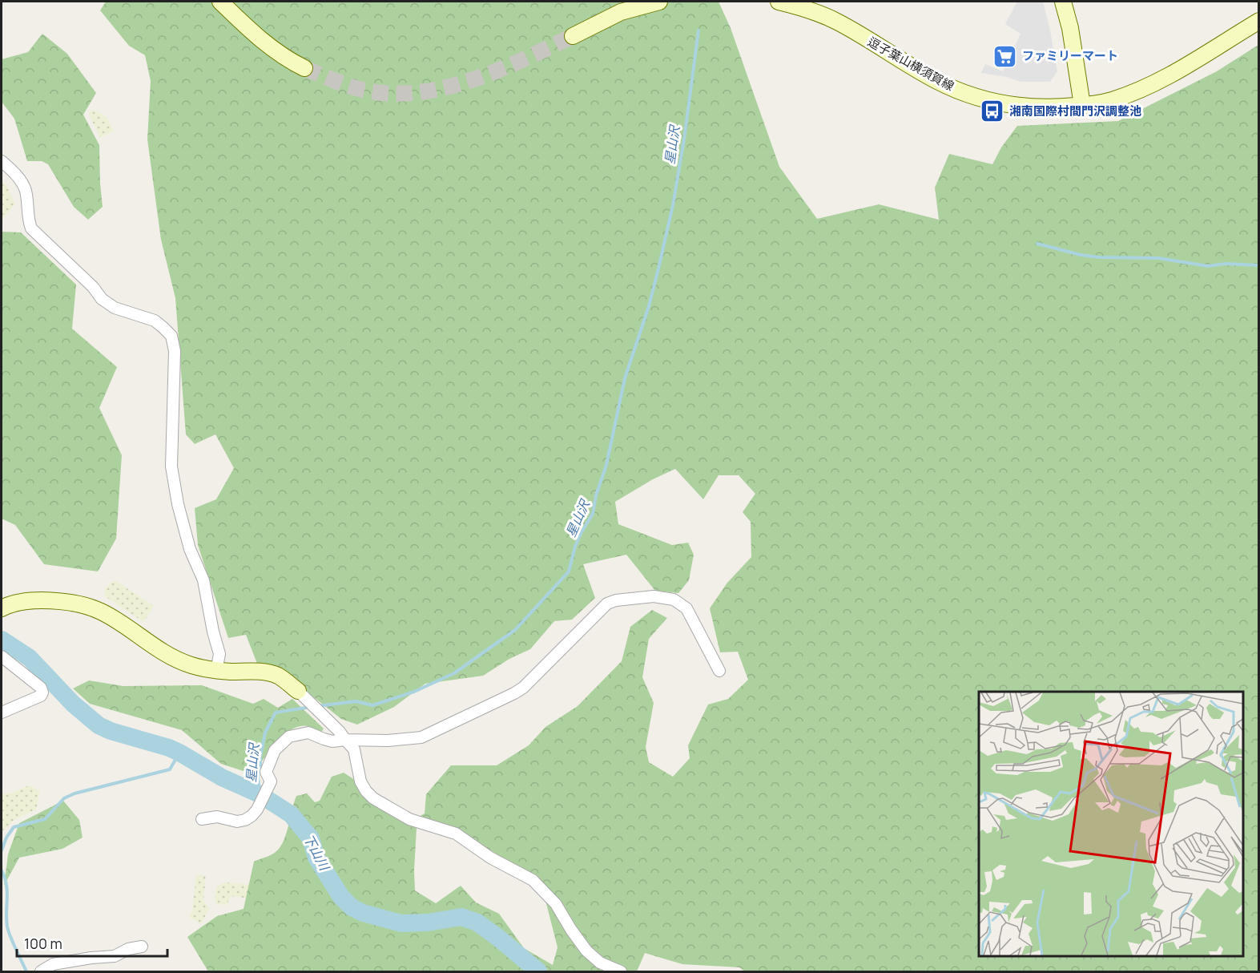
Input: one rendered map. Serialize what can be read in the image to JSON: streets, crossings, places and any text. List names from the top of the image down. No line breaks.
{"streets":{"main road":["逗子葉山横須賀線"]},"water":["星山沢","下山川"],"places":{"supermarket":["ファミリーマート"],"bus stop":["湘南国際村間門沢調整池"]},"scale_bar":"100 m"}
